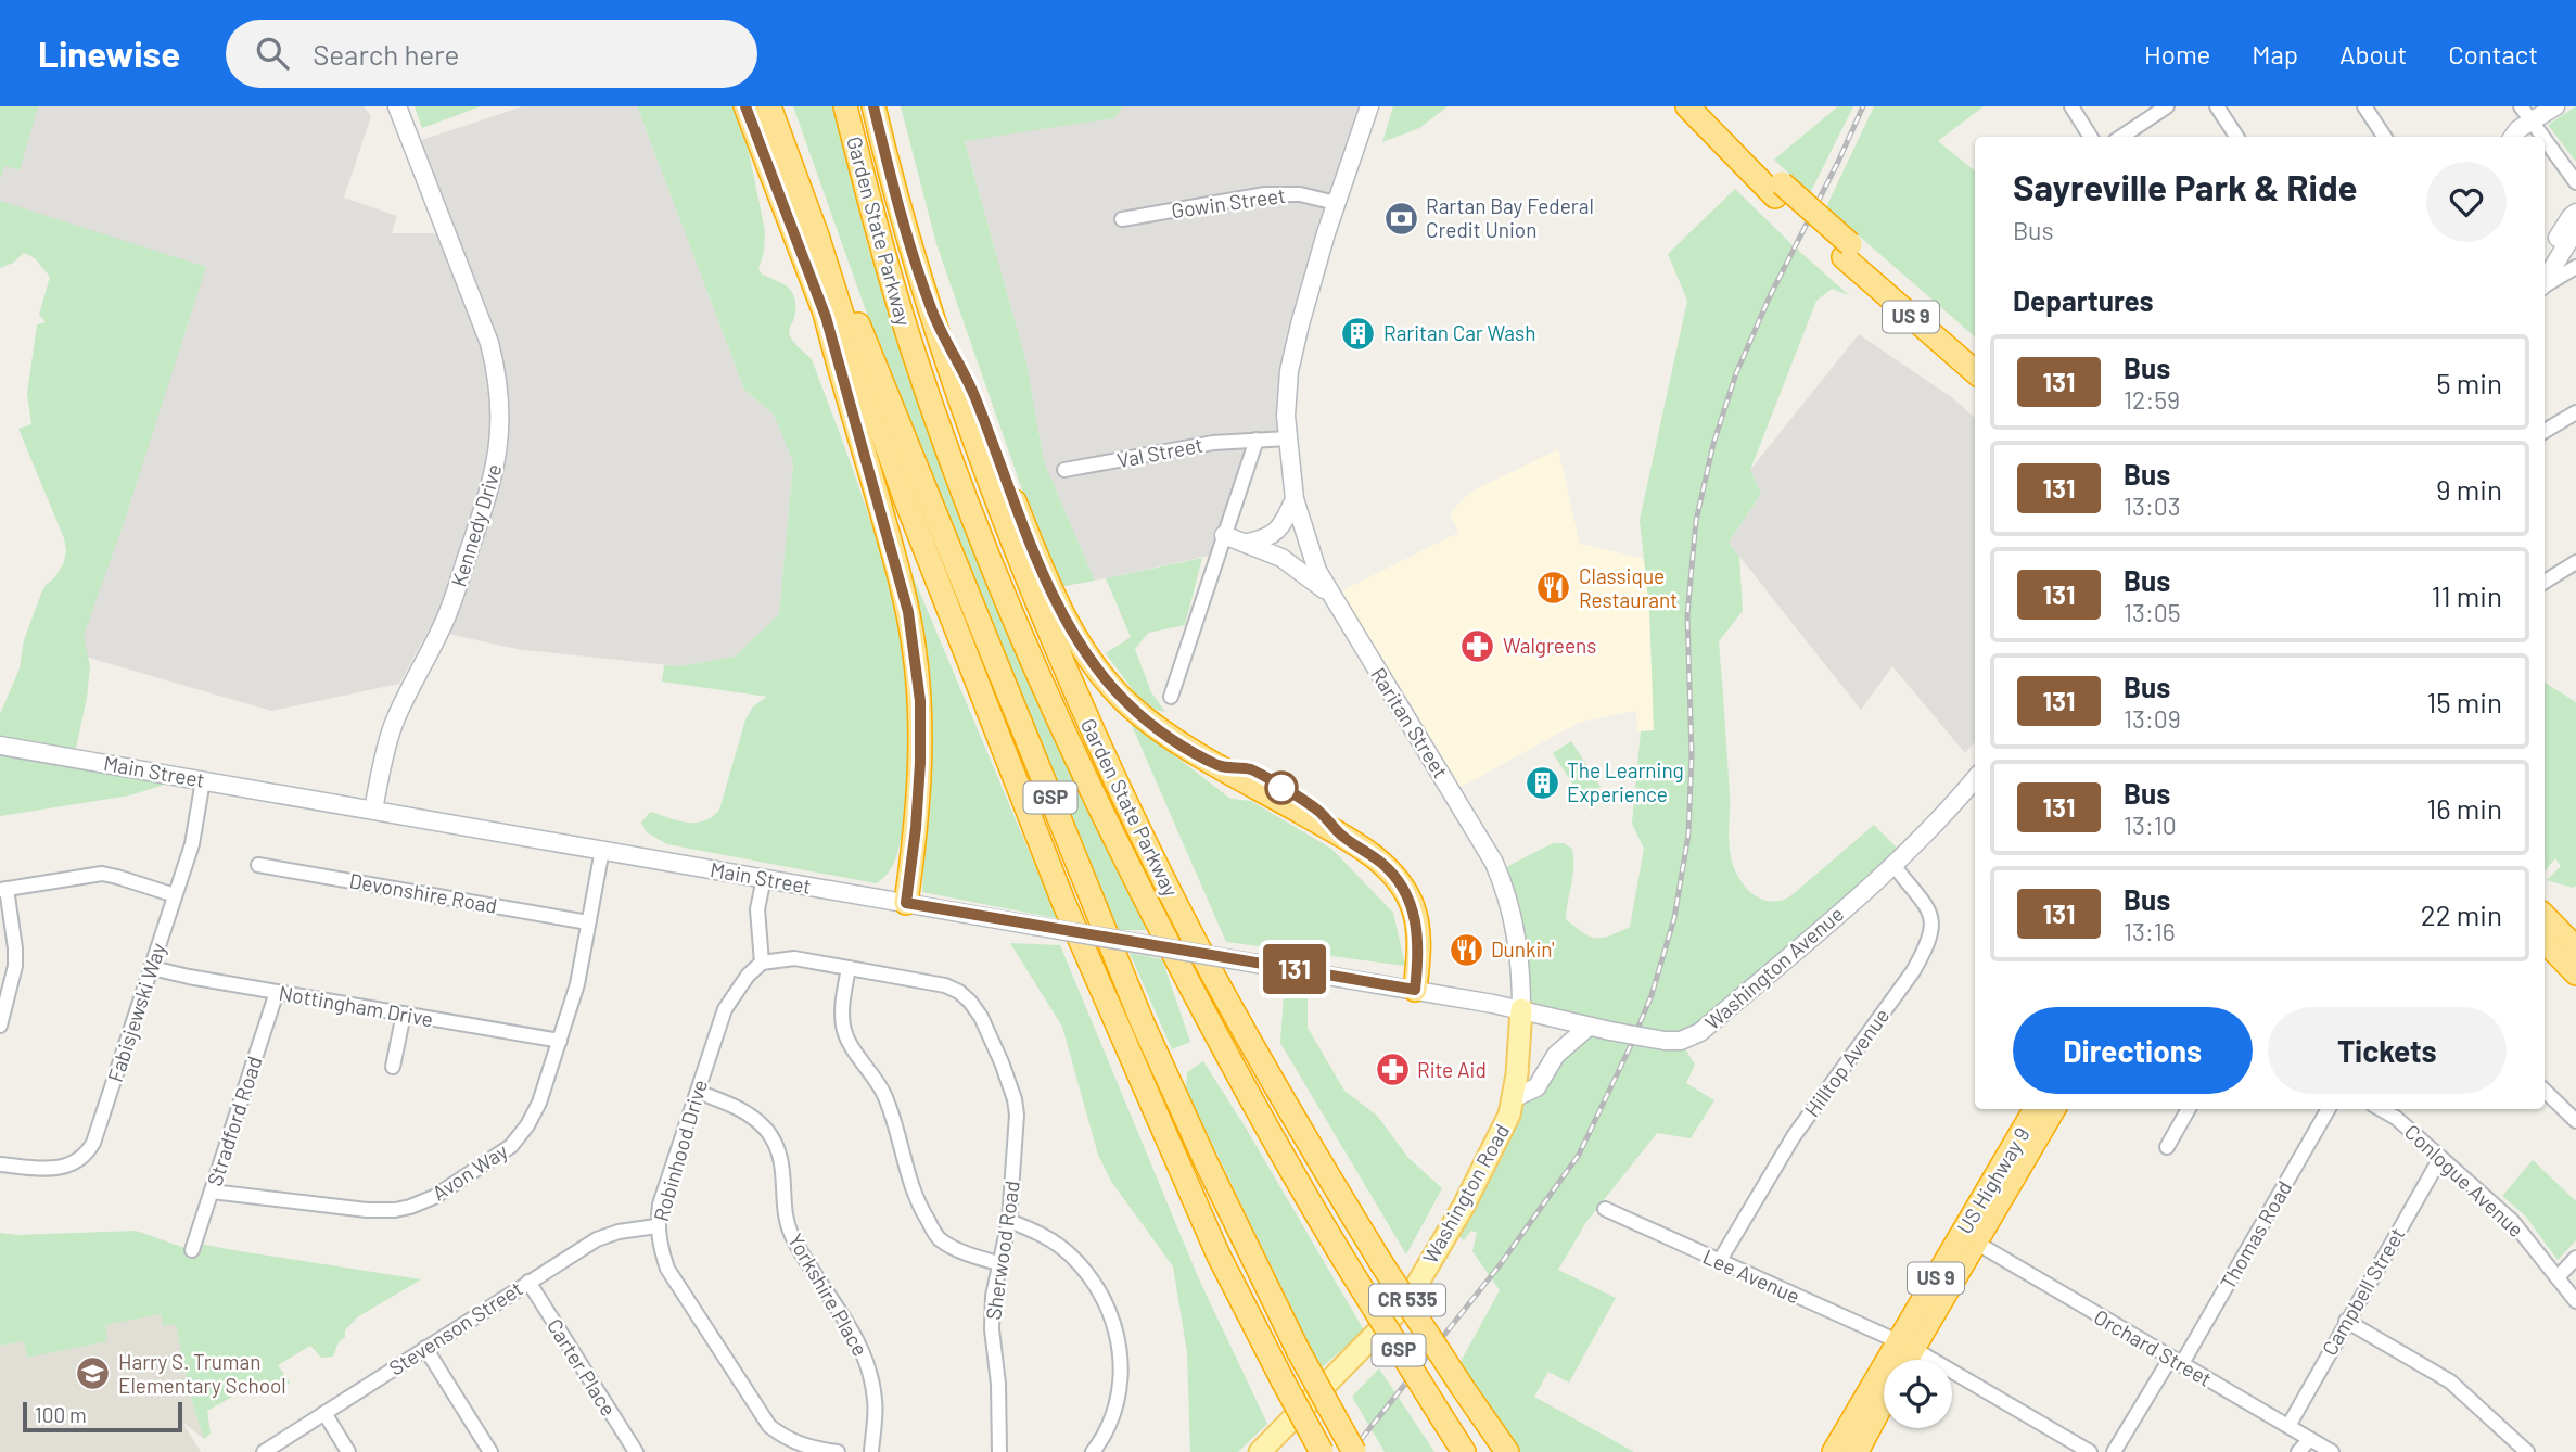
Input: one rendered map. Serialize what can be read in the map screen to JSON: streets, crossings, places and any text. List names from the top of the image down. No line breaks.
{"streets":{"highway":["Garden State Parkway","US 9","GSP","US Highway 9"],"main road":["Kennedy Drive","Raritan Street","Main Street","Washington Avenue","Washington Road","CR 535"],"street":["Gowin Street","Val Street","Devonshire Road","Nottingham Drive","Fabisjewski Way","Hilltop Avenue","Stradford Road","Robinhood Drive","Avon Way","Conlogue Avenue","Thomas Road","Sherwood Road","Lee Avenue","Campbell Street","Yorkshire Place","Stevenson Street","Orchard Street","Carter Place"]},"crossings":[["Gowin Street","Raritan Street"],["Kennedy Drive","Main Street"],["Raritan Street","Main Street"],["Raritan Street","Washington Avenue"],["Raritan Street","Washington Road"],["Main Street","Washington Avenue"],["Main Street","Fabisjewski Way"],["Main Street","Avon Way"],["Main Street","Washington Road"],["Devonshire Road","Avon Way"],["Washington Avenue","Hilltop Avenue"],["Washington Avenue","Washington Road"],["Nottingham Drive","Fabisjewski Way"],["Nottingham Drive","Stradford Road"],["Nottingham Drive","Avon Way"],["Hilltop Avenue","Lee Avenue"],["Stradford Road","Avon Way"],["Robinhood Drive","Sherwood Road"],["Robinhood Drive","Yorkshire Place"],["Robinhood Drive","Stevenson Street"],["US Highway 9","Lee Avenue"],["US Highway 9","Orchard Street"],["Conlogue Avenue","Campbell Street"],["Thomas Road","Orchard Street"],["Campbell Street","Orchard Street"],["Stevenson Street","Carter Place"]],"places":{"bank":["Rartan Bay Federal Credit Union"],"building":["Raritan Car Wash","The Learning Experience"],"restaurant":["Classique Restaurant","Dunkin'"],"pharmacy":["Walgreens","Rite Aid"],"school or university":["Harry S. Truman Elementary School"]},"lines":["bus line 131"],"scale_bar":"100 m","page":{"header":"Linewise","search":"Search here","nav":["Home","Map","About","Contact"],"on_map":"131","heading":[["Sayreville Park & Ride","Bus"],"Departures"],"list":[{"mark":"131","name":"Bus","note":"12:59","value":"5 min"},{"mark":"131","name":"Bus","note":"13:03","value":"9 min"},{"mark":"131","name":"Bus","note":"13:05","value":"11 min"},{"mark":"131","name":"Bus","note":"13:09","value":"15 min"},{"mark":"131","name":"Bus","note":"13:10","value":"16 min"},{"mark":"131","name":"Bus","note":"13:16","value":"22 min"}],"buttons":["Directions","Tickets"],"scale":"100 m"}}
